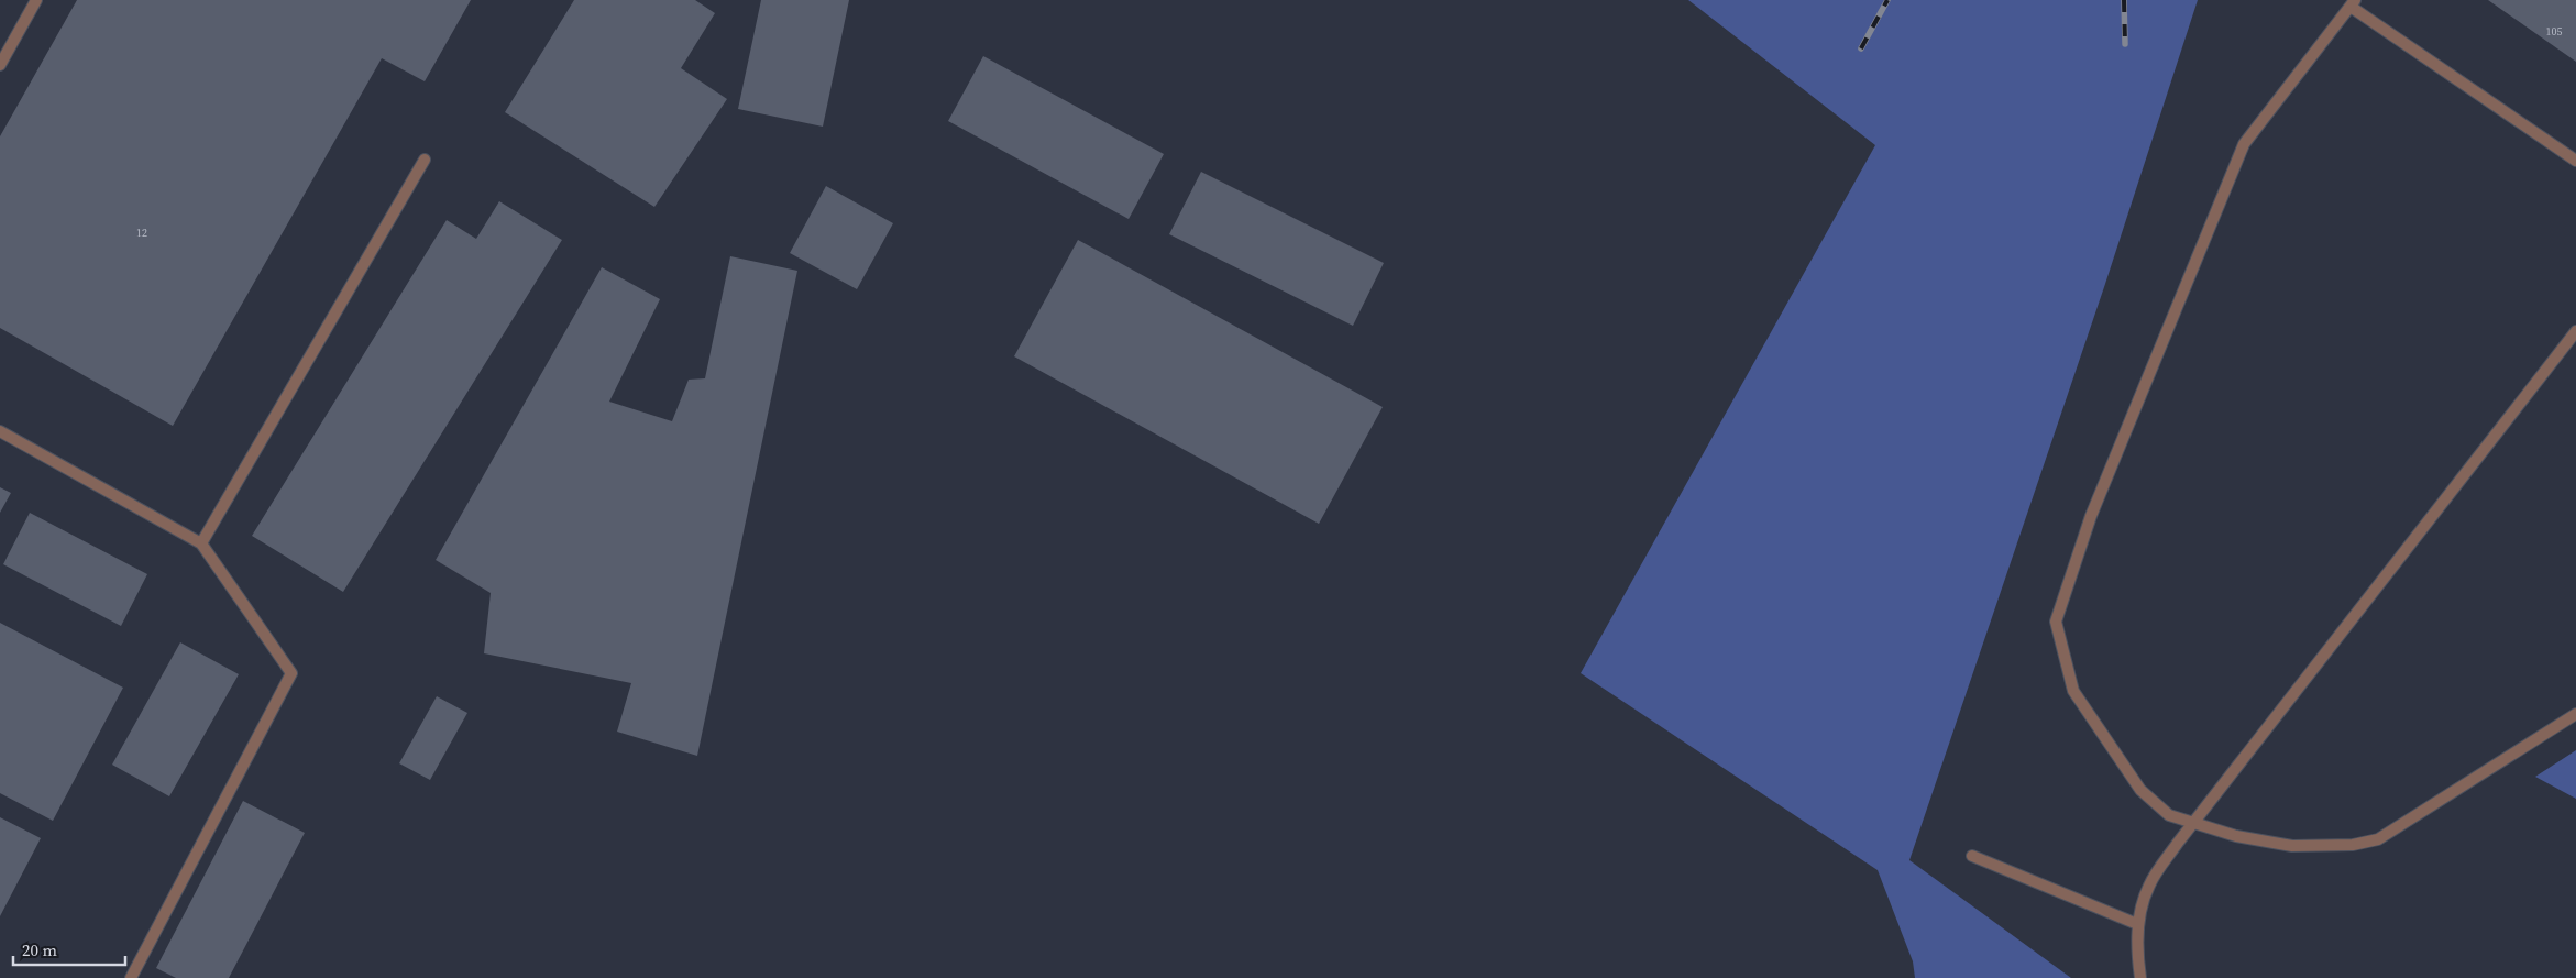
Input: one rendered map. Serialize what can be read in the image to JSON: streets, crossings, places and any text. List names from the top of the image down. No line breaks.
{"house_numbers":["105","12"],"scale_bar":"20 m"}
